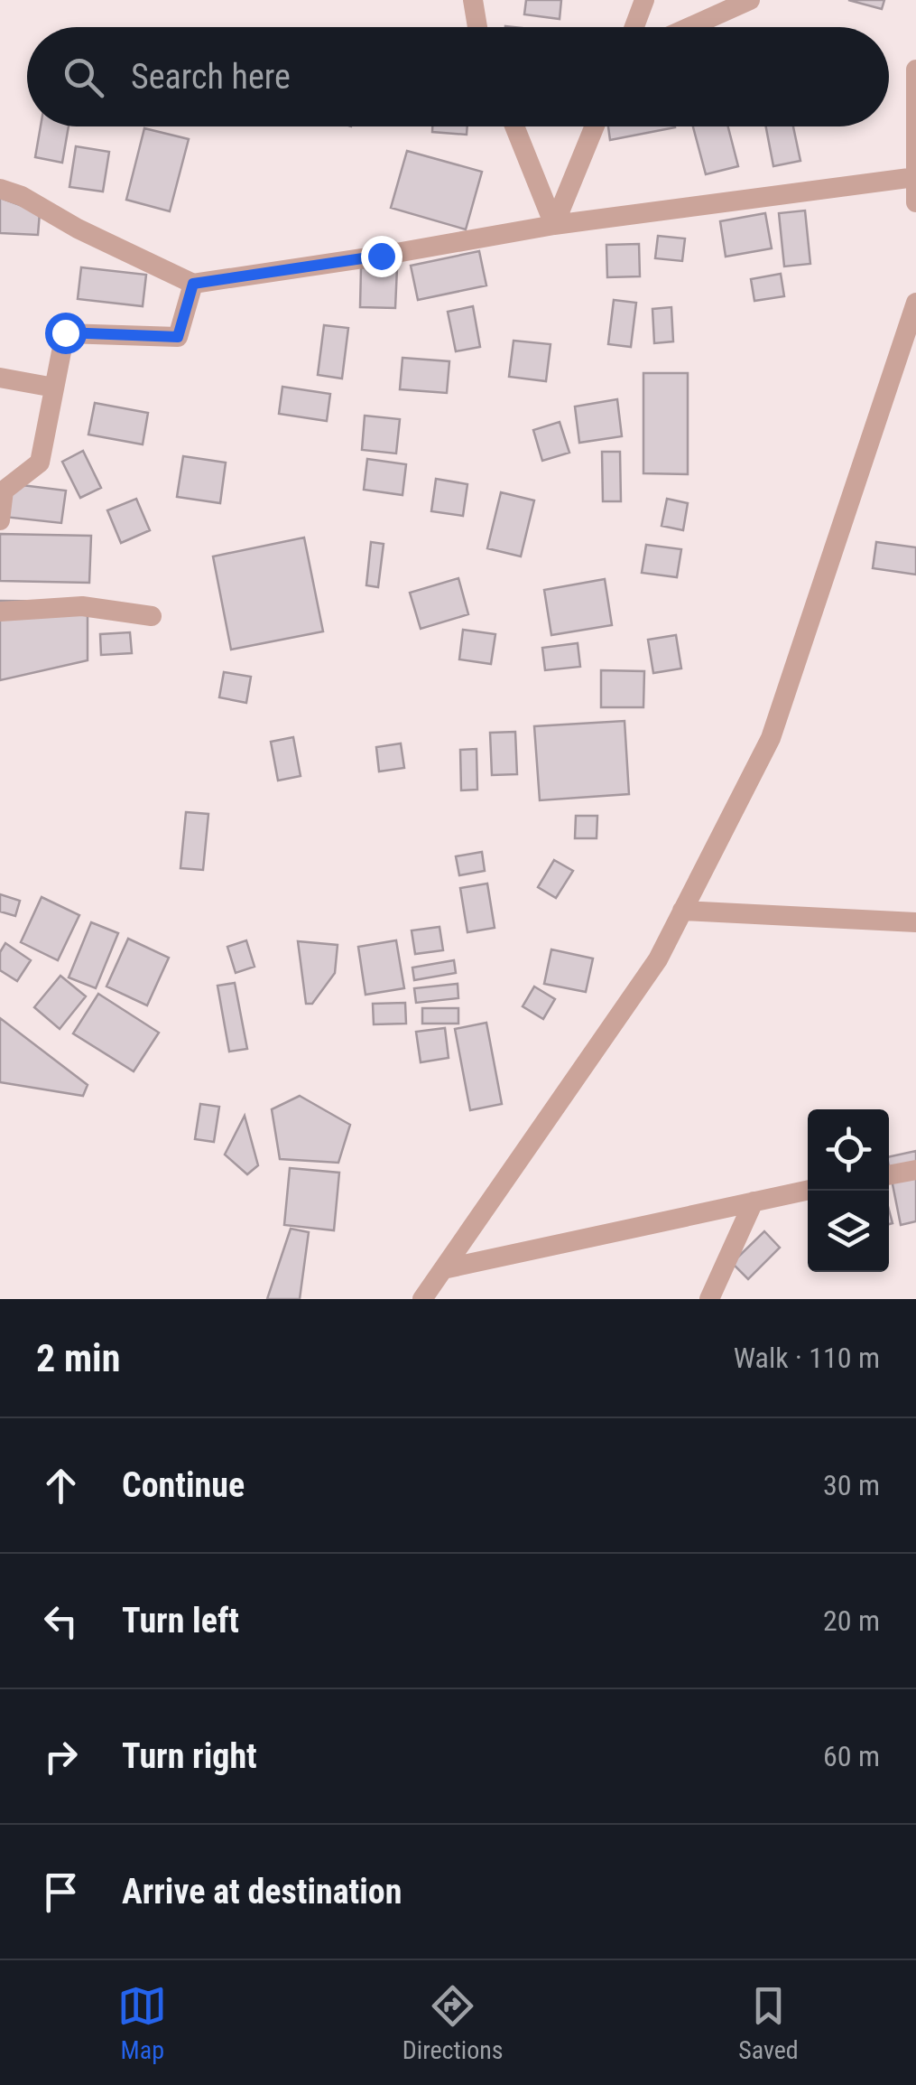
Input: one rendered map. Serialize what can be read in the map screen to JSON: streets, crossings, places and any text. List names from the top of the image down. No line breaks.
{"page":{"search":"Search here","heading":["2 min","Walk · 110 m"],"list":[["Continue","30 m"],["Turn left","20 m"],["Turn right","60 m"],"Arrive at destination"],"nav":["Map","Directions","Saved"]}}
